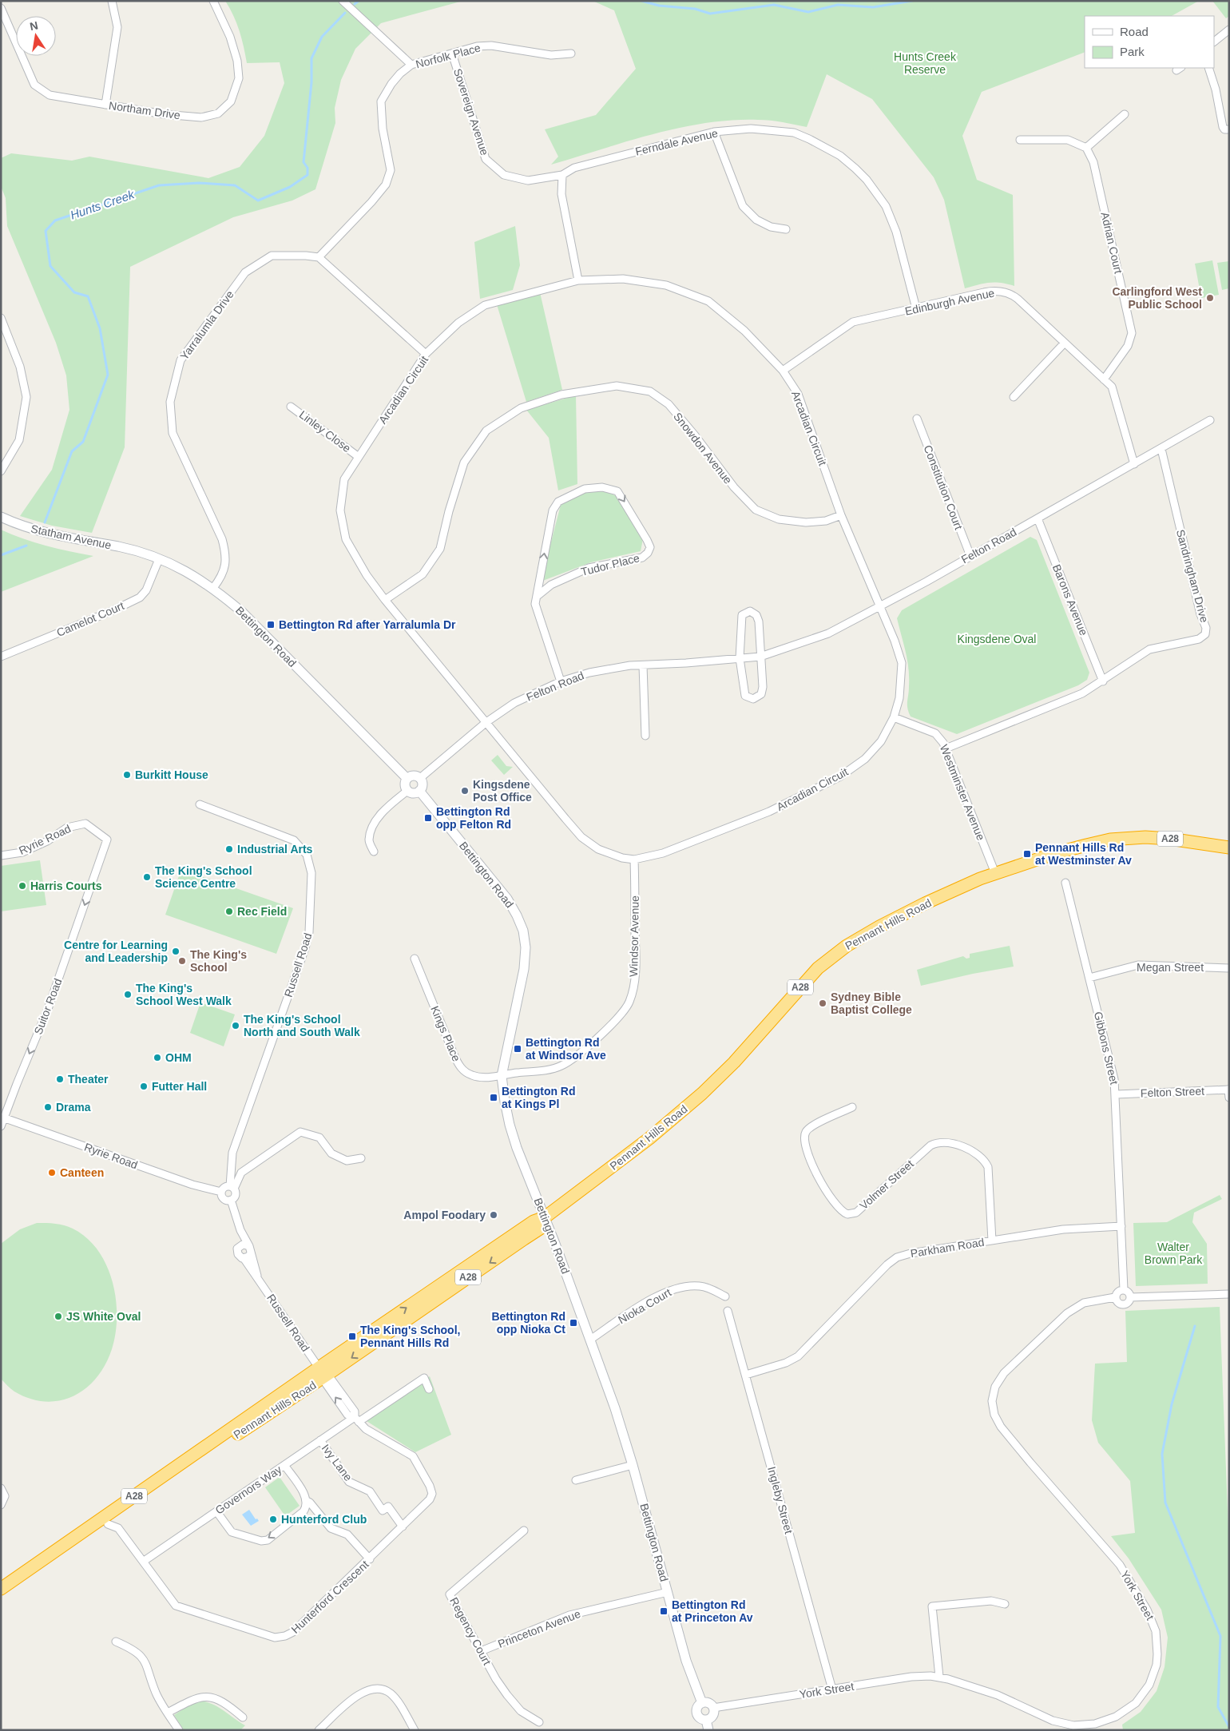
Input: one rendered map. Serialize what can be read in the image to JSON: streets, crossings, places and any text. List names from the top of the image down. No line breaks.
{"streets":{"highway":["A28","Pennant Hills Road"],"main road":["Statham Avenue","Bettington Road"],"street":["Norfolk Place","Northam Drive","Sovereign Avenue","Ferndale Avenue","Adrian Court","Edinburgh Avenue","Yarralumla Drive","Arcadian Circuit","Linley Close","Snowdon Avenue","Constitution Court","Felton Road","Tudor Place","Sandringham Drive","Barons Avenue","Camelot Court","Westminster Avenue","Ryrie Road","Windsor Avenue","Russell Road","Megan Street","Suitor Road","Kings Place","Gibbons Street","Felton Street","Volmer Street","Parkham Road","Nioka Court","Ivy Lane","Governors Way","Ingleby Street","York Street","Hunterford Crescent","Princeton Avenue","Regency Court"]},"crossings":[["Norfolk Place","Sovereign Avenue"],["Norfolk Place","Yarralumla Drive"],["Sovereign Avenue","Ferndale Avenue"],["Ferndale Avenue","Edinburgh Avenue"],["Adrian Court","Edinburgh Avenue"],["Edinburgh Avenue","Arcadian Circuit"],["Edinburgh Avenue","Felton Road"],["Yarralumla Drive","Bettington Road"],["Arcadian Circuit","Linley Close"],["Arcadian Circuit","Snowdon Avenue"],["Arcadian Circuit","Felton Road"],["Arcadian Circuit","Westminster Avenue"],["Arcadian Circuit","Windsor Avenue"],["Constitution Court","Felton Road"],["Statham Avenue","Bettington Road"],["Felton Road","Tudor Place"],["Felton Road","Sandringham Drive"],["Felton Road","Barons Avenue"],["Felton Road","Bettington Road"],["Sandringham Drive","Barons Avenue"],["Sandringham Drive","Westminster Avenue"],["Camelot Court","Bettington Road"],["Bettington Road","Pennant Hills Road"],["Bettington Road","Windsor Avenue"],["Bettington Road","Kings Place"],["Bettington Road","Nioka Court"],["Bettington Road","York Street"],["Bettington Road","Princeton Avenue"],["Westminster Avenue","Pennant Hills Road"],["Ryrie Road","Russell Road"],["Ryrie Road","Suitor Road"],["Pennant Hills Road","Russell Road"],["Pennant Hills Road","Hunterford Crescent"],["Windsor Avenue","Kings Place"],["Russell Road","Hunterford Crescent"],["Megan Street","Gibbons Street"],["Gibbons Street","Felton Street"],["Gibbons Street","Parkham Road"],["Gibbons Street","York Street"],["Volmer Street","Parkham Road"],["Parkham Road","Ingleby Street"],["Ivy Lane","Governors Way"],["Ivy Lane","Hunterford Crescent"],["Governors Way","Hunterford Crescent"],["Ingleby Street","York Street"],["Princeton Avenue","Regency Court"]],"one_way":["Suitor Road"],"water":["Hunts Creek"],"parks":["Hunts Creek Reserve","Kingsdene Oval","Walter Brown Park"],"places":{"other":["Carlingford West Public School","Burkitt House","Kingsdene Post Office","Industrial Arts","The King's School Science Centre","Harris Courts","Rec Field","Centre for Learning and Leadership","The King's School","The King's School West Walk","Sydney Bible Baptist College","The King's School North and South Walk","OHM","Theater","Futter Hall","Drama","Canteen","Ampol Foodary","JS White Oval","Hunterford Club"],"transit":["Bettington Rd after Yarralumla Dr","Bettington Rd opp Felton Rd","Pennant Hills Rd at Westminster Av","Bettington Rd at Windsor Ave","Bettington Rd at Kings Pl","Bettington Rd opp Nioka Ct","The King's School, Pennant Hills Rd","Bettington Rd at Princeton Av"]},"legend":["Road","Park"],"north":"top"}
